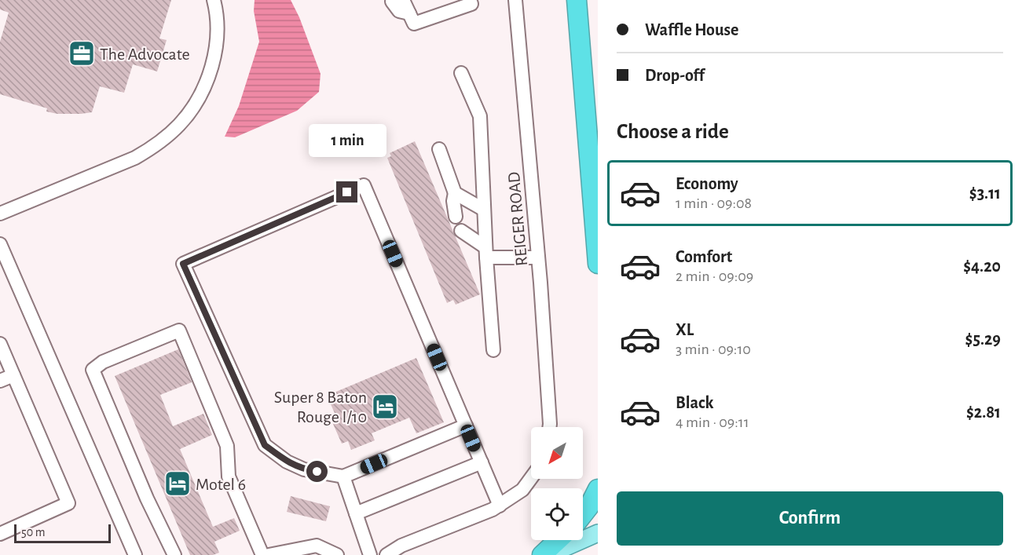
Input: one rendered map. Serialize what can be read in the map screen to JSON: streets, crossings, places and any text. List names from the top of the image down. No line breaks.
{"streets":{"street":["REIGER ROAD"]},"places":{"office":["The Advocate"],"hotel":["Super 8 Baton Rouge I/10","Motel 6"]},"scale_bar":"50 m","north":"bottom left","page":{"banner":["Waffle House","Drop-off"],"heading":"Choose a ride","bubble":"1 min","list":[{"name":"Economy","note":"1 min · 09:08","value":"$3.11"},{"name":"Comfort","note":"2 min · 09:09","value":"$4.20"},{"name":"XL","note":"3 min · 09:10","value":"$5.29"},{"name":"Black","note":"4 min · 09:11","value":"$2.81"}],"buttons":"Confirm","scale":"50 m"}}
